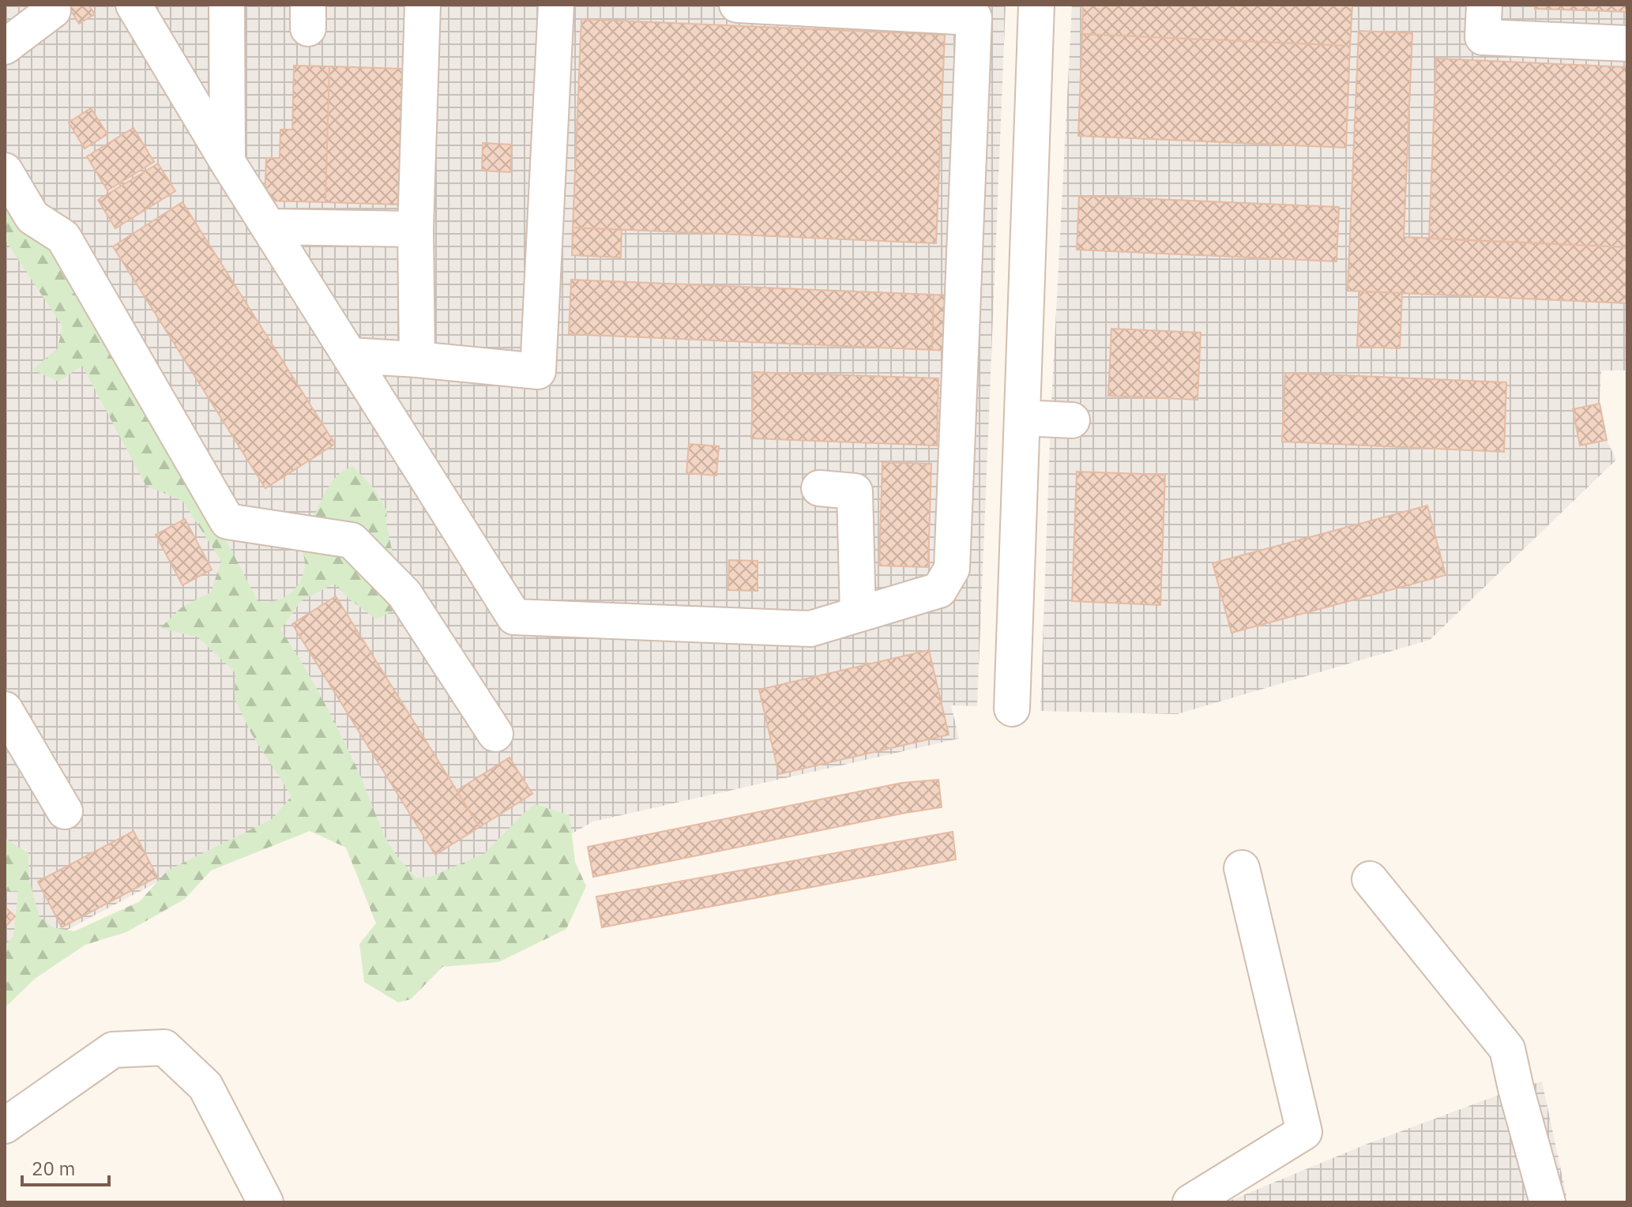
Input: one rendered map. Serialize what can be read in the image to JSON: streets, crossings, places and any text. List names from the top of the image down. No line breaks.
{"scale_bar":"20 m"}
